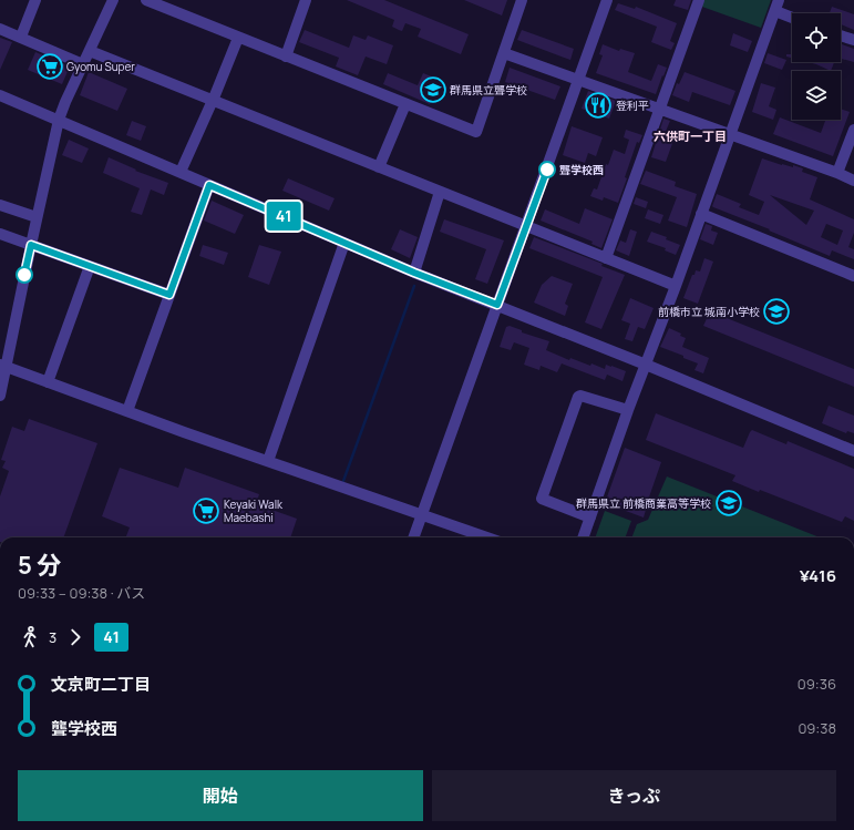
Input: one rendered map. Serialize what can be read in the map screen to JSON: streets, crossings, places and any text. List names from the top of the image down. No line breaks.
{"districts":["六供町一丁目"],"places":{"supermarket":["Gyomu Super","Keyaki Walk Maebashi"],"school or university":["群馬県立聾学校","前橋市立 城南小学校","群馬県立 前橋商業高等学校"],"restaurant":["登利平"],"other":["聾学校西"]},"lines":["bus line 41"],"page":{"on_map":"41","heading":["5 分","09:33 – 09:38 · バス","¥416"],"legs":["3","41"],"list":[{"name":"文京町二丁目","value":"09:36"},{"name":"聾学校西","value":"09:38"}],"buttons":["開始","きっぷ"]}}
